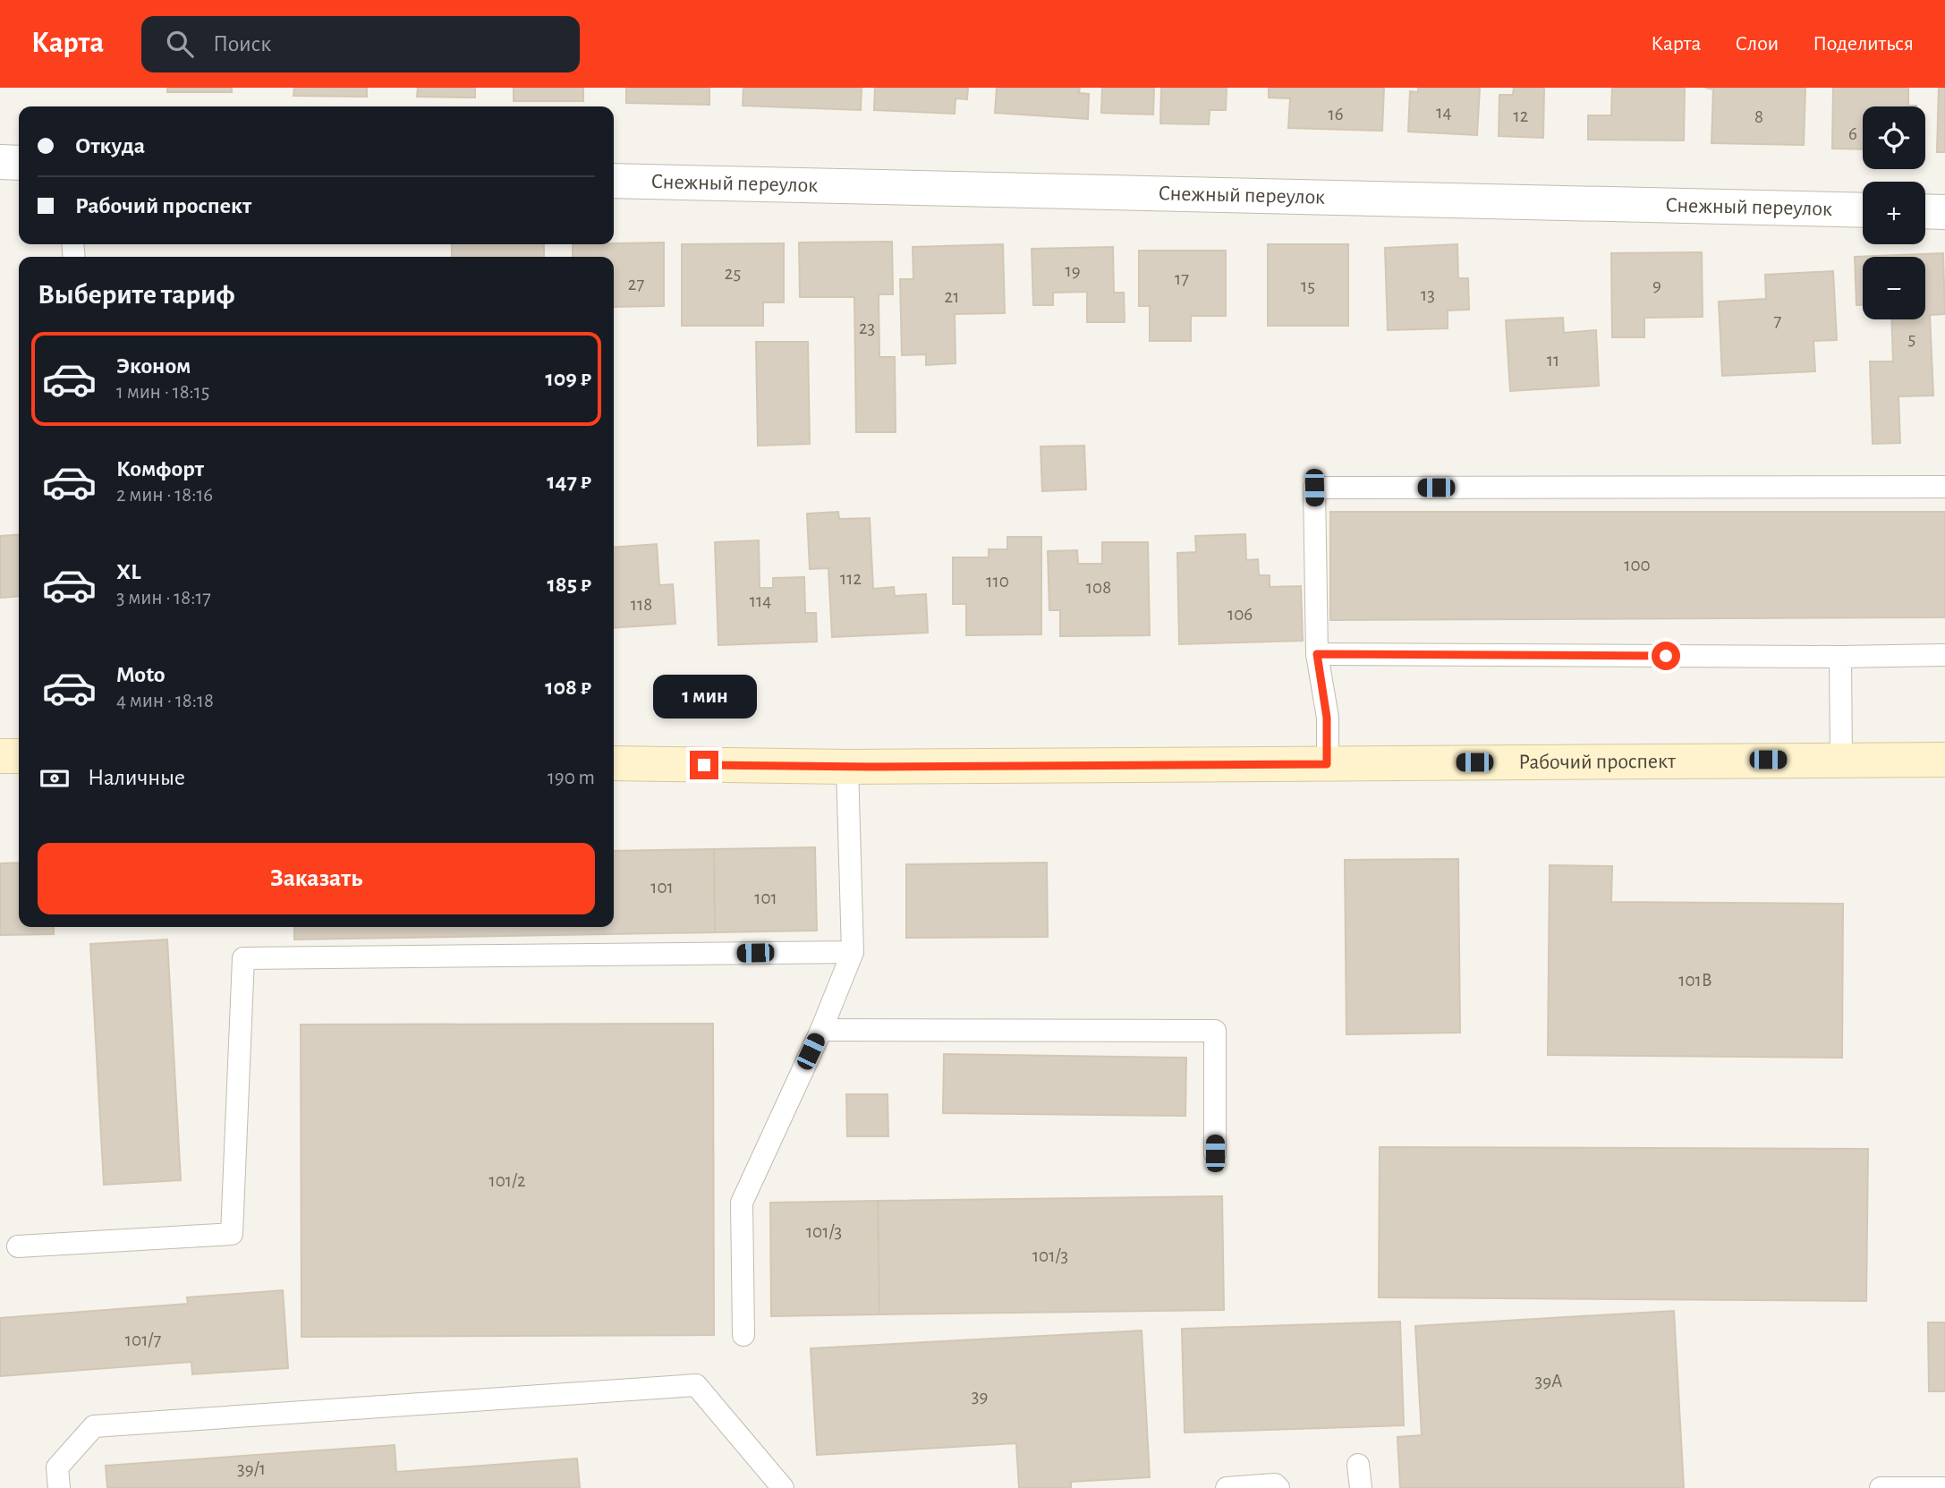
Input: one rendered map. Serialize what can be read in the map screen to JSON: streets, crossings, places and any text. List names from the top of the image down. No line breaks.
{"streets":{"street":["Снежный переулок","Рабочий проспект"]},"house_numbers":["14","16","12","8","6","19","25","17","27","9","15","13","21","7","23","5","11","100","112","110","108","114","118","106","101","101","101В","101/2","101/3","101/3","101/7","39А","39","39/1"],"page":{"header":"Карта","search":"Поиск","nav":["Карта","Слои","Поделиться"],"map_buttons":["+","−"],"banner":["Откуда","Рабочий проспект"],"heading":"Выберите тариф","list":[{"name":"Эконом","note":"1 мин · 18:15","value":"109 ₽"},{"name":"Комфорт","note":"2 мин · 18:16","value":"147 ₽"},{"name":"XL","note":"3 мин · 18:17","value":"185 ₽"},{"name":"Moto","note":"4 мин · 18:18","value":"108 ₽"}],"bubble":"1 мин","pay":["Наличные","190 m"],"buttons":"Заказать"}}
